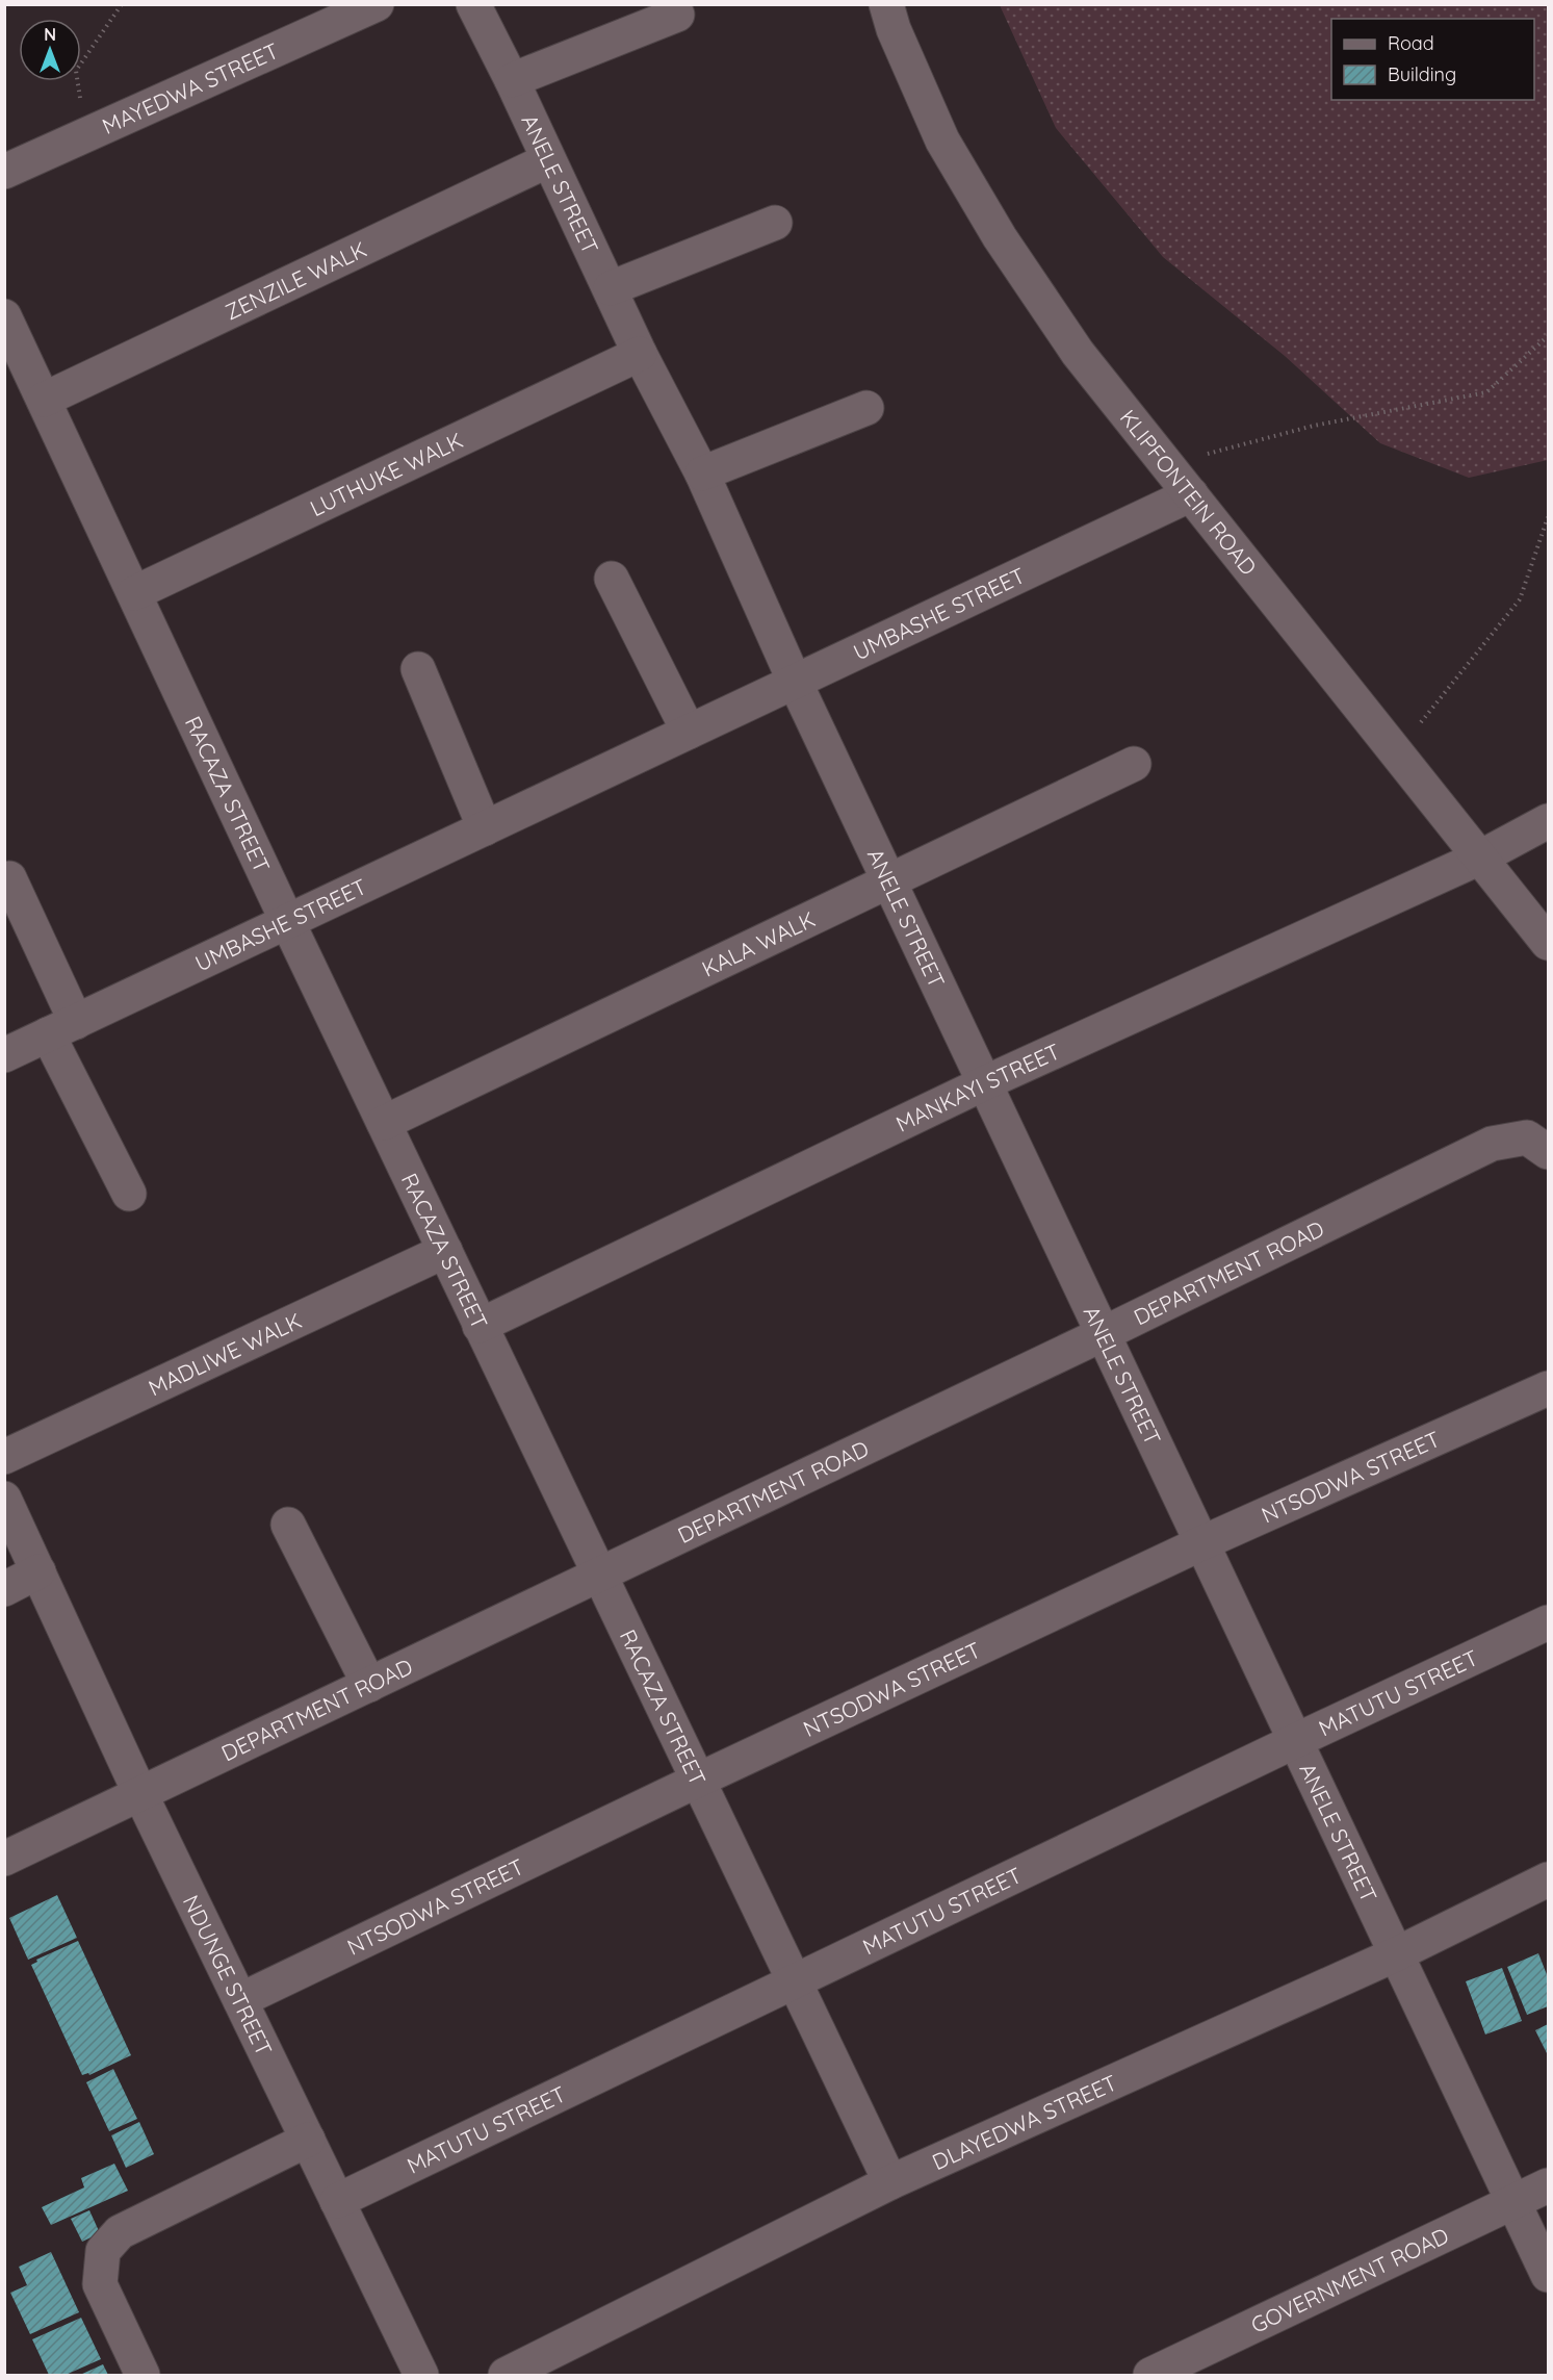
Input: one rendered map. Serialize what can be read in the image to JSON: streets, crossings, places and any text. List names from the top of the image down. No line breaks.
{"streets":{"street":["MAYEDWA STREET","ANELE STREET","ZENZILE WALK","LUTHUKE WALK","KLIPFONTEIN ROAD","UMBASHE STREET","RACAZA STREET","KALA WALK","MANKAYI STREET","DEPARTMENT ROAD","MADLIWE WALK","NTSODWA STREET","MATUTU STREET","NDUNGE STREET","DLAYEDWA STREET","GOVERNMENT ROAD"]},"crossings":[["ANELE STREET","ZENZILE WALK"],["ANELE STREET","LUTHUKE WALK"],["ANELE STREET","UMBASHE STREET"],["ANELE STREET","KALA WALK"],["ANELE STREET","MANKAYI STREET"],["ANELE STREET","DEPARTMENT ROAD"],["ANELE STREET","NTSODWA STREET"],["ANELE STREET","MATUTU STREET"],["ANELE STREET","DLAYEDWA STREET"],["ANELE STREET","GOVERNMENT ROAD"],["ZENZILE WALK","RACAZA STREET"],["LUTHUKE WALK","RACAZA STREET"],["KLIPFONTEIN ROAD","UMBASHE STREET"],["KLIPFONTEIN ROAD","MANKAYI STREET"],["UMBASHE STREET","RACAZA STREET"],["RACAZA STREET","KALA WALK"],["RACAZA STREET","MANKAYI STREET"],["RACAZA STREET","DEPARTMENT ROAD"],["RACAZA STREET","MADLIWE WALK"],["RACAZA STREET","NTSODWA STREET"],["RACAZA STREET","MATUTU STREET"],["RACAZA STREET","DLAYEDWA STREET"],["DEPARTMENT ROAD","NDUNGE STREET"],["NTSODWA STREET","NDUNGE STREET"],["MATUTU STREET","NDUNGE STREET"]],"legend":["Road","Building"],"north":"top"}
